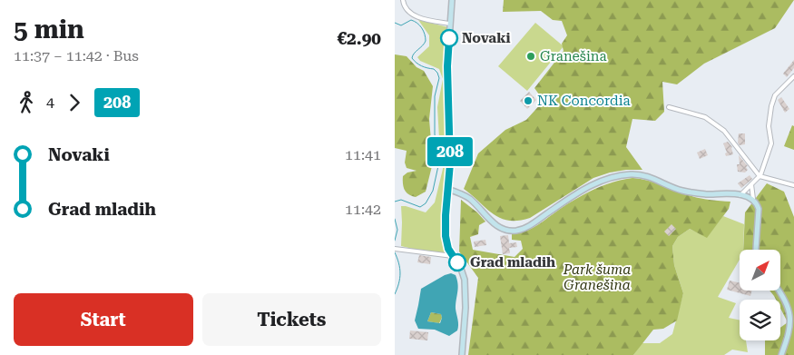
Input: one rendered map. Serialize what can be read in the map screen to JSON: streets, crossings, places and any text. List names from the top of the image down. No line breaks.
{"parks":["Park šuma Granešina"],"places":["Novaki","Granešina","NK Concordia","Grad mladih"],"lines":["bus line 208"],"north":"top right","page":{"heading":["5 min","11:37 – 11:42 · Bus","€2.90"],"on_map":"208","legs":["4","208"],"list":[{"name":"Novaki","value":"11:41"},{"name":"Grad mladih","value":"11:42"}],"buttons":["Start","Tickets"]}}
